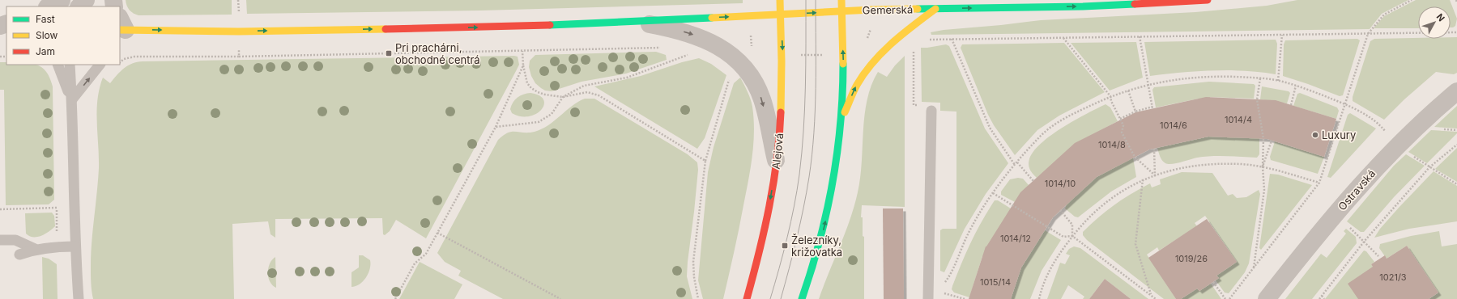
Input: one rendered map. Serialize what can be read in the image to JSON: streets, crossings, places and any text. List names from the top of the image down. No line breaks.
{"streets":{"street":["Gemerská","Alejová","Ostravská"]},"crossings":[["Gemerská","Alejová"]],"one_way":["Gemerská"],"places":{"transit":["Pri prachárni, obchodné centrá","Železníky, križovatka"],"other":["Luxury"]},"house_numbers":["1014/4","1014/6","1014/8","1014/10","1014/12","1019/26","1021/3","1015/14"],"legend":["Fast","Slow","Jam"],"north":"top right"}
